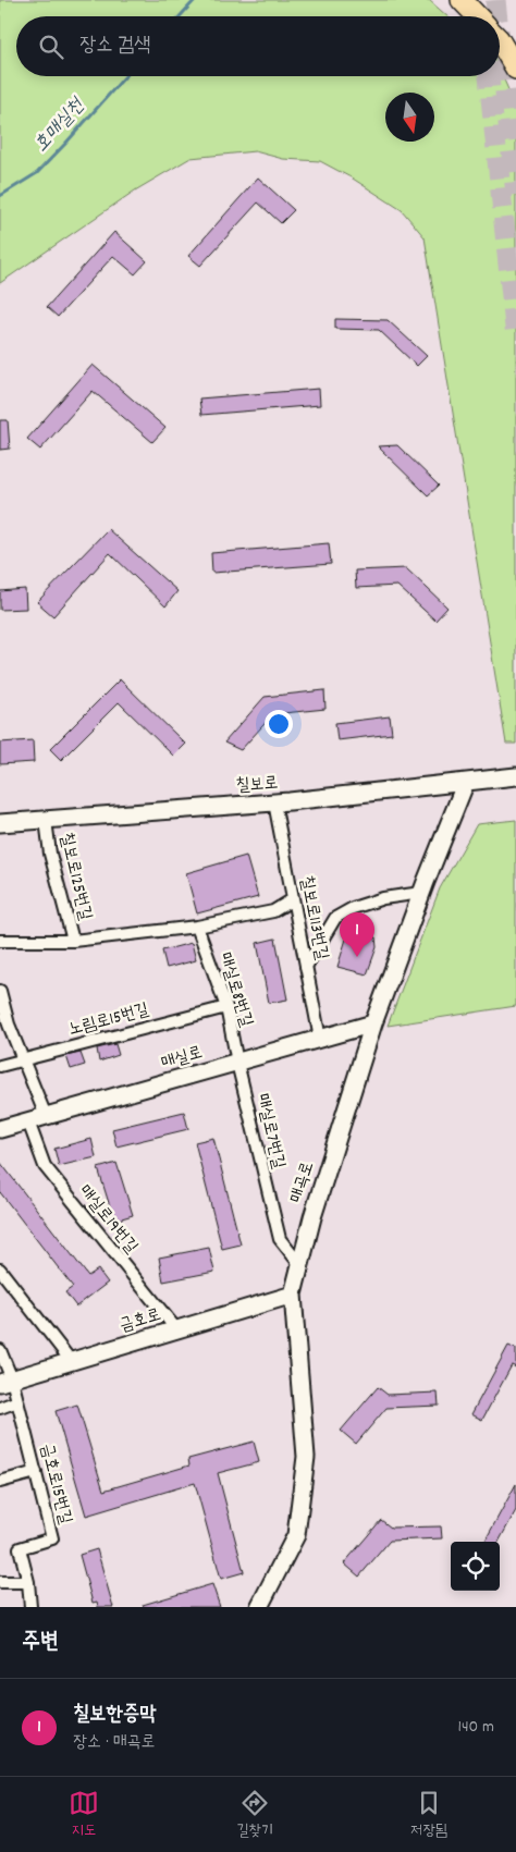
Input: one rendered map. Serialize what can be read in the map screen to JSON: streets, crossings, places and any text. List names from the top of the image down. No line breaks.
{"streets":{"street":["칠보로","칠보로125번길","칠보로113번길","매실로8번길","노림로15번길","매실로","매실로7번길","매곡로","매실로19번길","금호로","금호로15번길"]},"crossings":[["칠보로","칠보로125번길"],["칠보로","칠보로113번길"],["칠보로","매곡로"],["칠보로113번길","매실로"],["매실로8번길","노림로15번길"],["매실로8번길","매실로"],["매실로8번길","매실로7번길"],["매실로","매실로7번길"],["매실로","매곡로"],["매실로","매실로19번길"],["매실로7번길","매곡로"],["매곡로","금호로"],["매실로19번길","금호로"],["금호로","금호로15번길"]],"water":["호매실천"],"north":"bottom","page":{"search":"장소 검색","pins":"1","heading":"주변","list":[{"mark":"1","name":"칠보한증막","note":"장소 · 매곡로","value":"140 m"}],"nav":["지도","길찾기","저장됨"]}}
